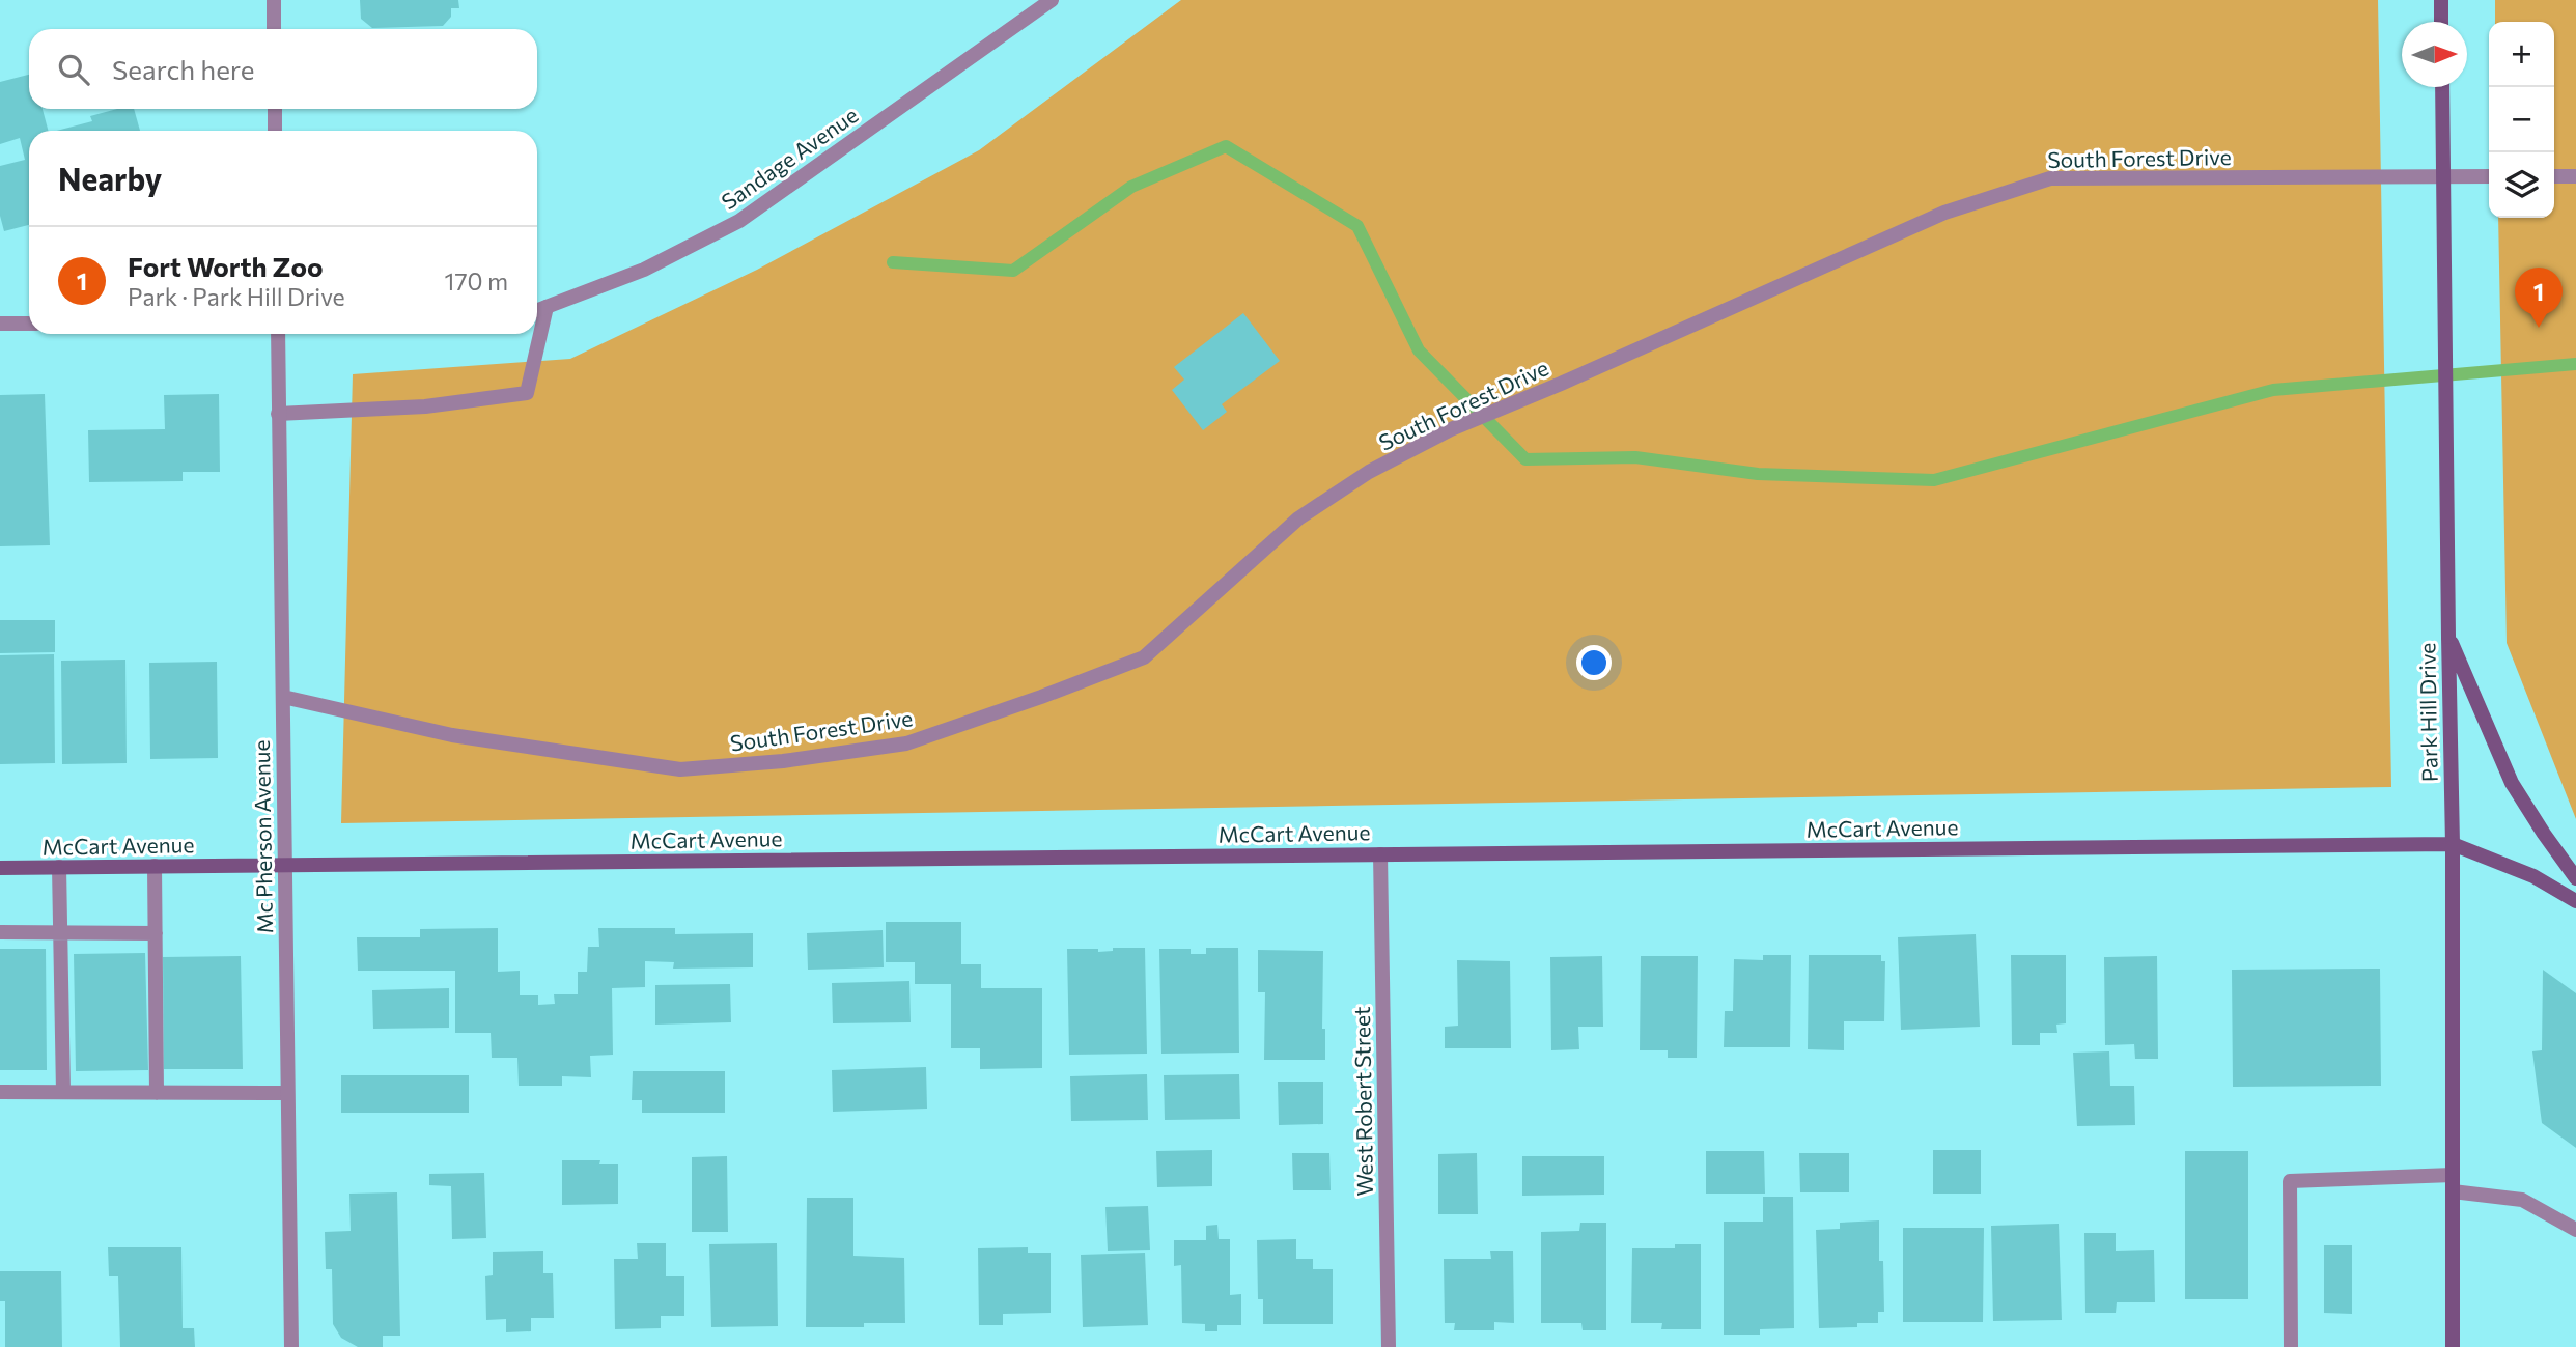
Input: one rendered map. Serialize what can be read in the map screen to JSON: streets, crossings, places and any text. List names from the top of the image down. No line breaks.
{"streets":{"street":["Sandage Avenue","South Forest Drive","Park Hill Drive","McCart Avenue","Mc Pherson Avenue","West Robert Street"]},"crossings":[["South Forest Drive","Mc Pherson Avenue"],["Park Hill Drive","McCart Avenue"],["McCart Avenue","Mc Pherson Avenue"],["McCart Avenue","West Robert Street"]],"north":"right","page":{"map_buttons":["+","−"],"search":"Search here","heading":"Nearby","list":[{"mark":"1","name":"Fort Worth Zoo","note":"Park · Park Hill Drive","value":"170 m"}],"pins":"1"}}
